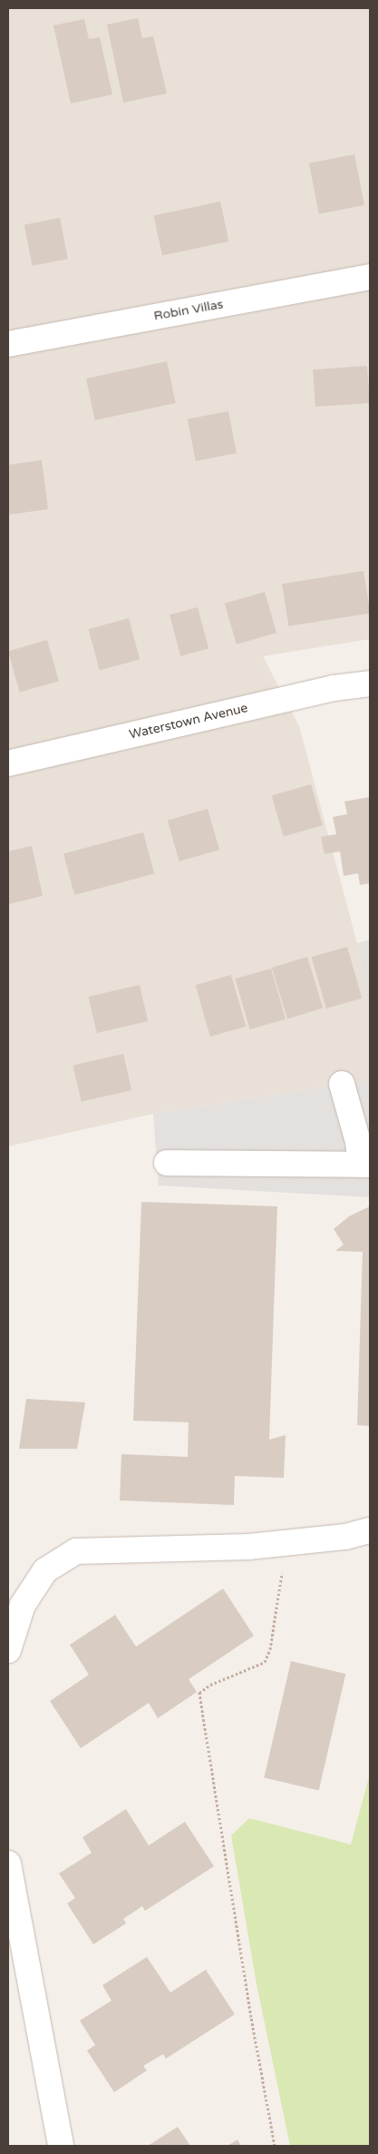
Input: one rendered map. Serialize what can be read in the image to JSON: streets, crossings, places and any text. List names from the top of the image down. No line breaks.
{"streets":{"street":["Robin Villas","Waterstown Avenue"]}}
